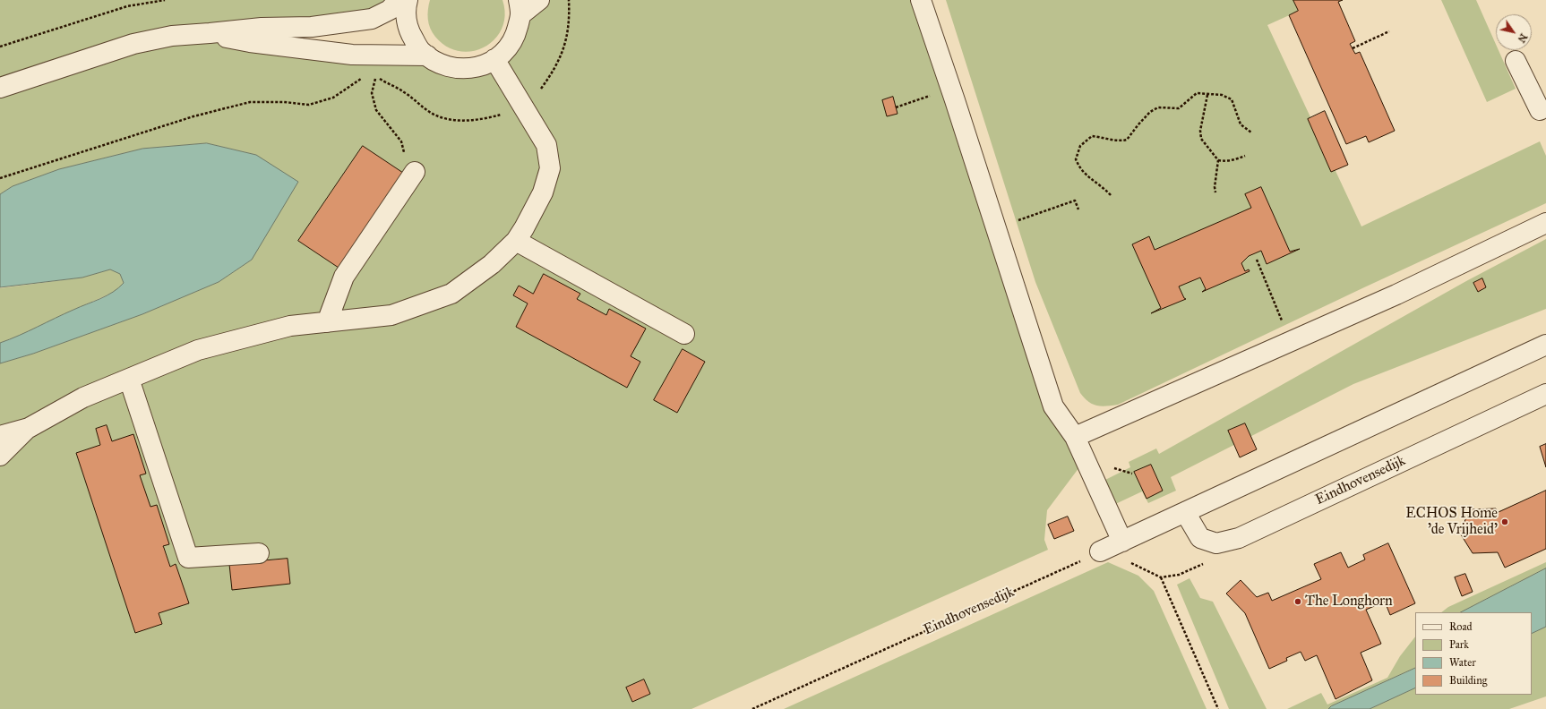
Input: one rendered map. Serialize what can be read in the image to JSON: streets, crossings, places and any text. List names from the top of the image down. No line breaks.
{"streets":{"street":["Eindhovensedijk"]},"places":["ECHOS Home 'de Vrijheid'","The Longhorn"],"legend":["Road","Park","Water","Building"],"north":"bottom right"}
